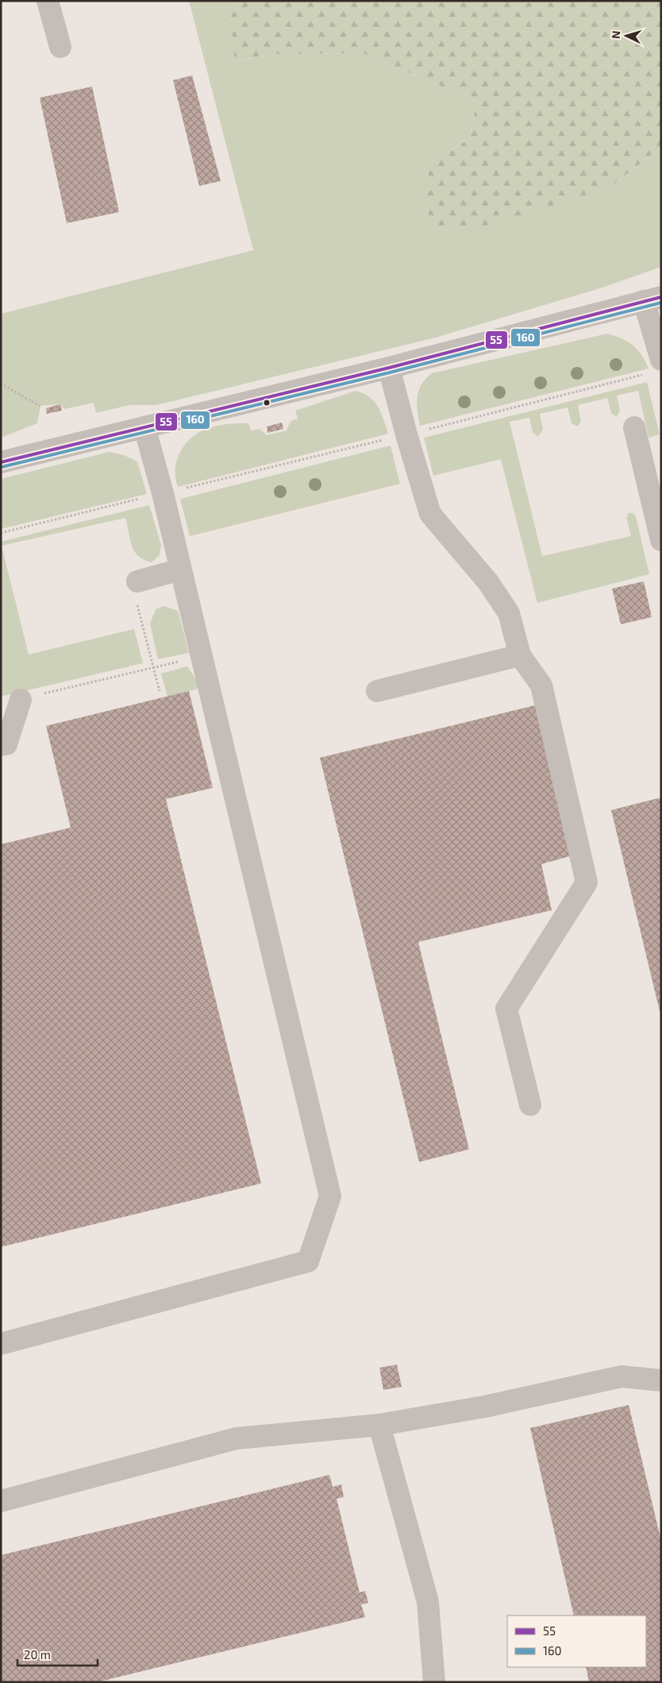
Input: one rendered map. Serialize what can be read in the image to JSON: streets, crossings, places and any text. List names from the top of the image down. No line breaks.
{"lines":["transit line 55","transit line 160"],"legend":["55","160"],"scale_bar":"20 m","north":"left"}
